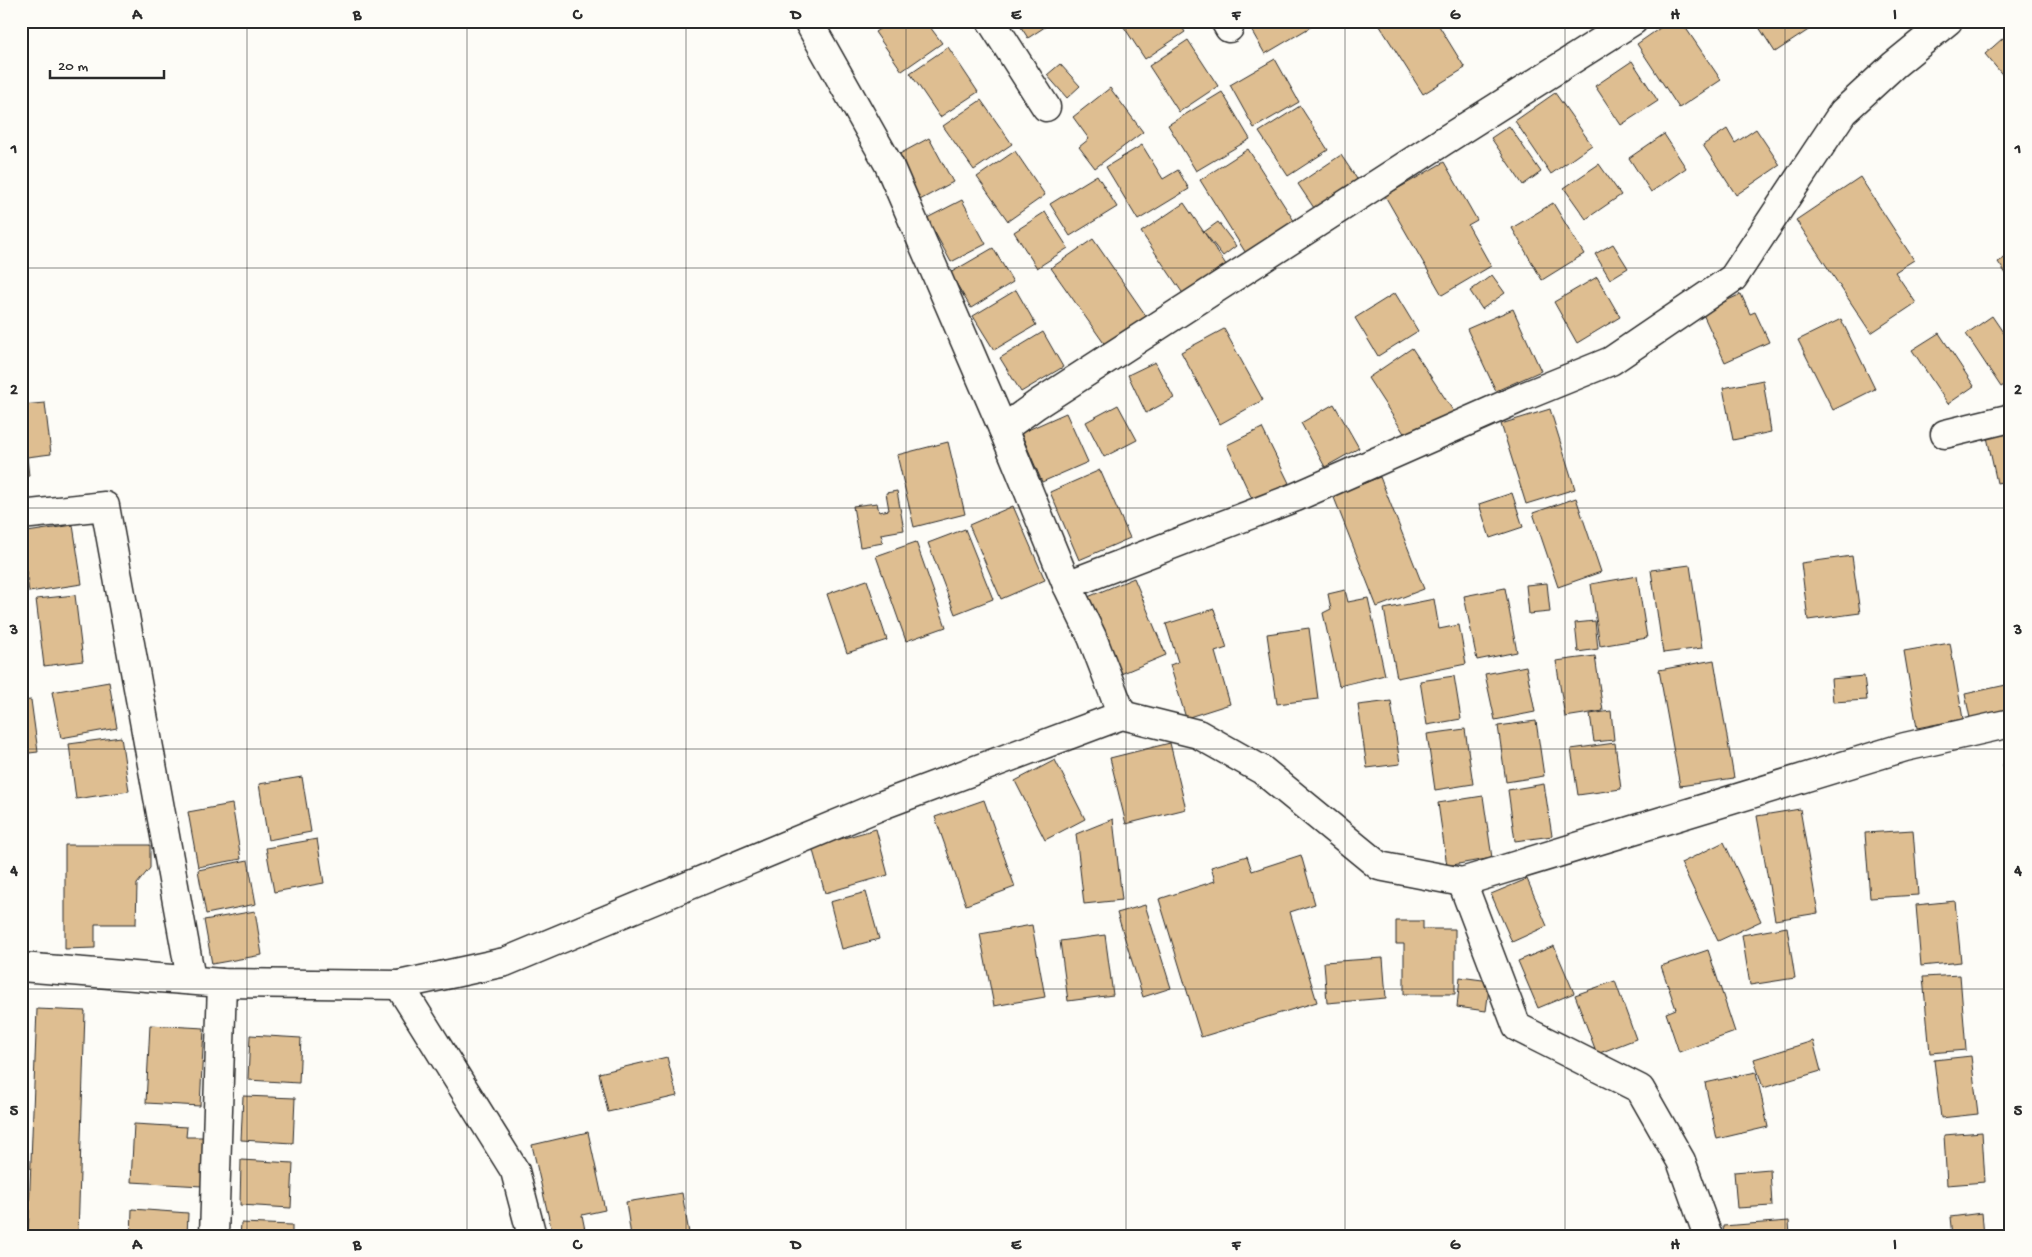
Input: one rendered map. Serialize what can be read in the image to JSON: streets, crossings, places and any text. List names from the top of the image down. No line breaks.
{"scale_bar":"20 m","grid":{"columns":["A","B","C","D","E","F","G","H","I"],"rows":["1","2","3","4","5"]}}
